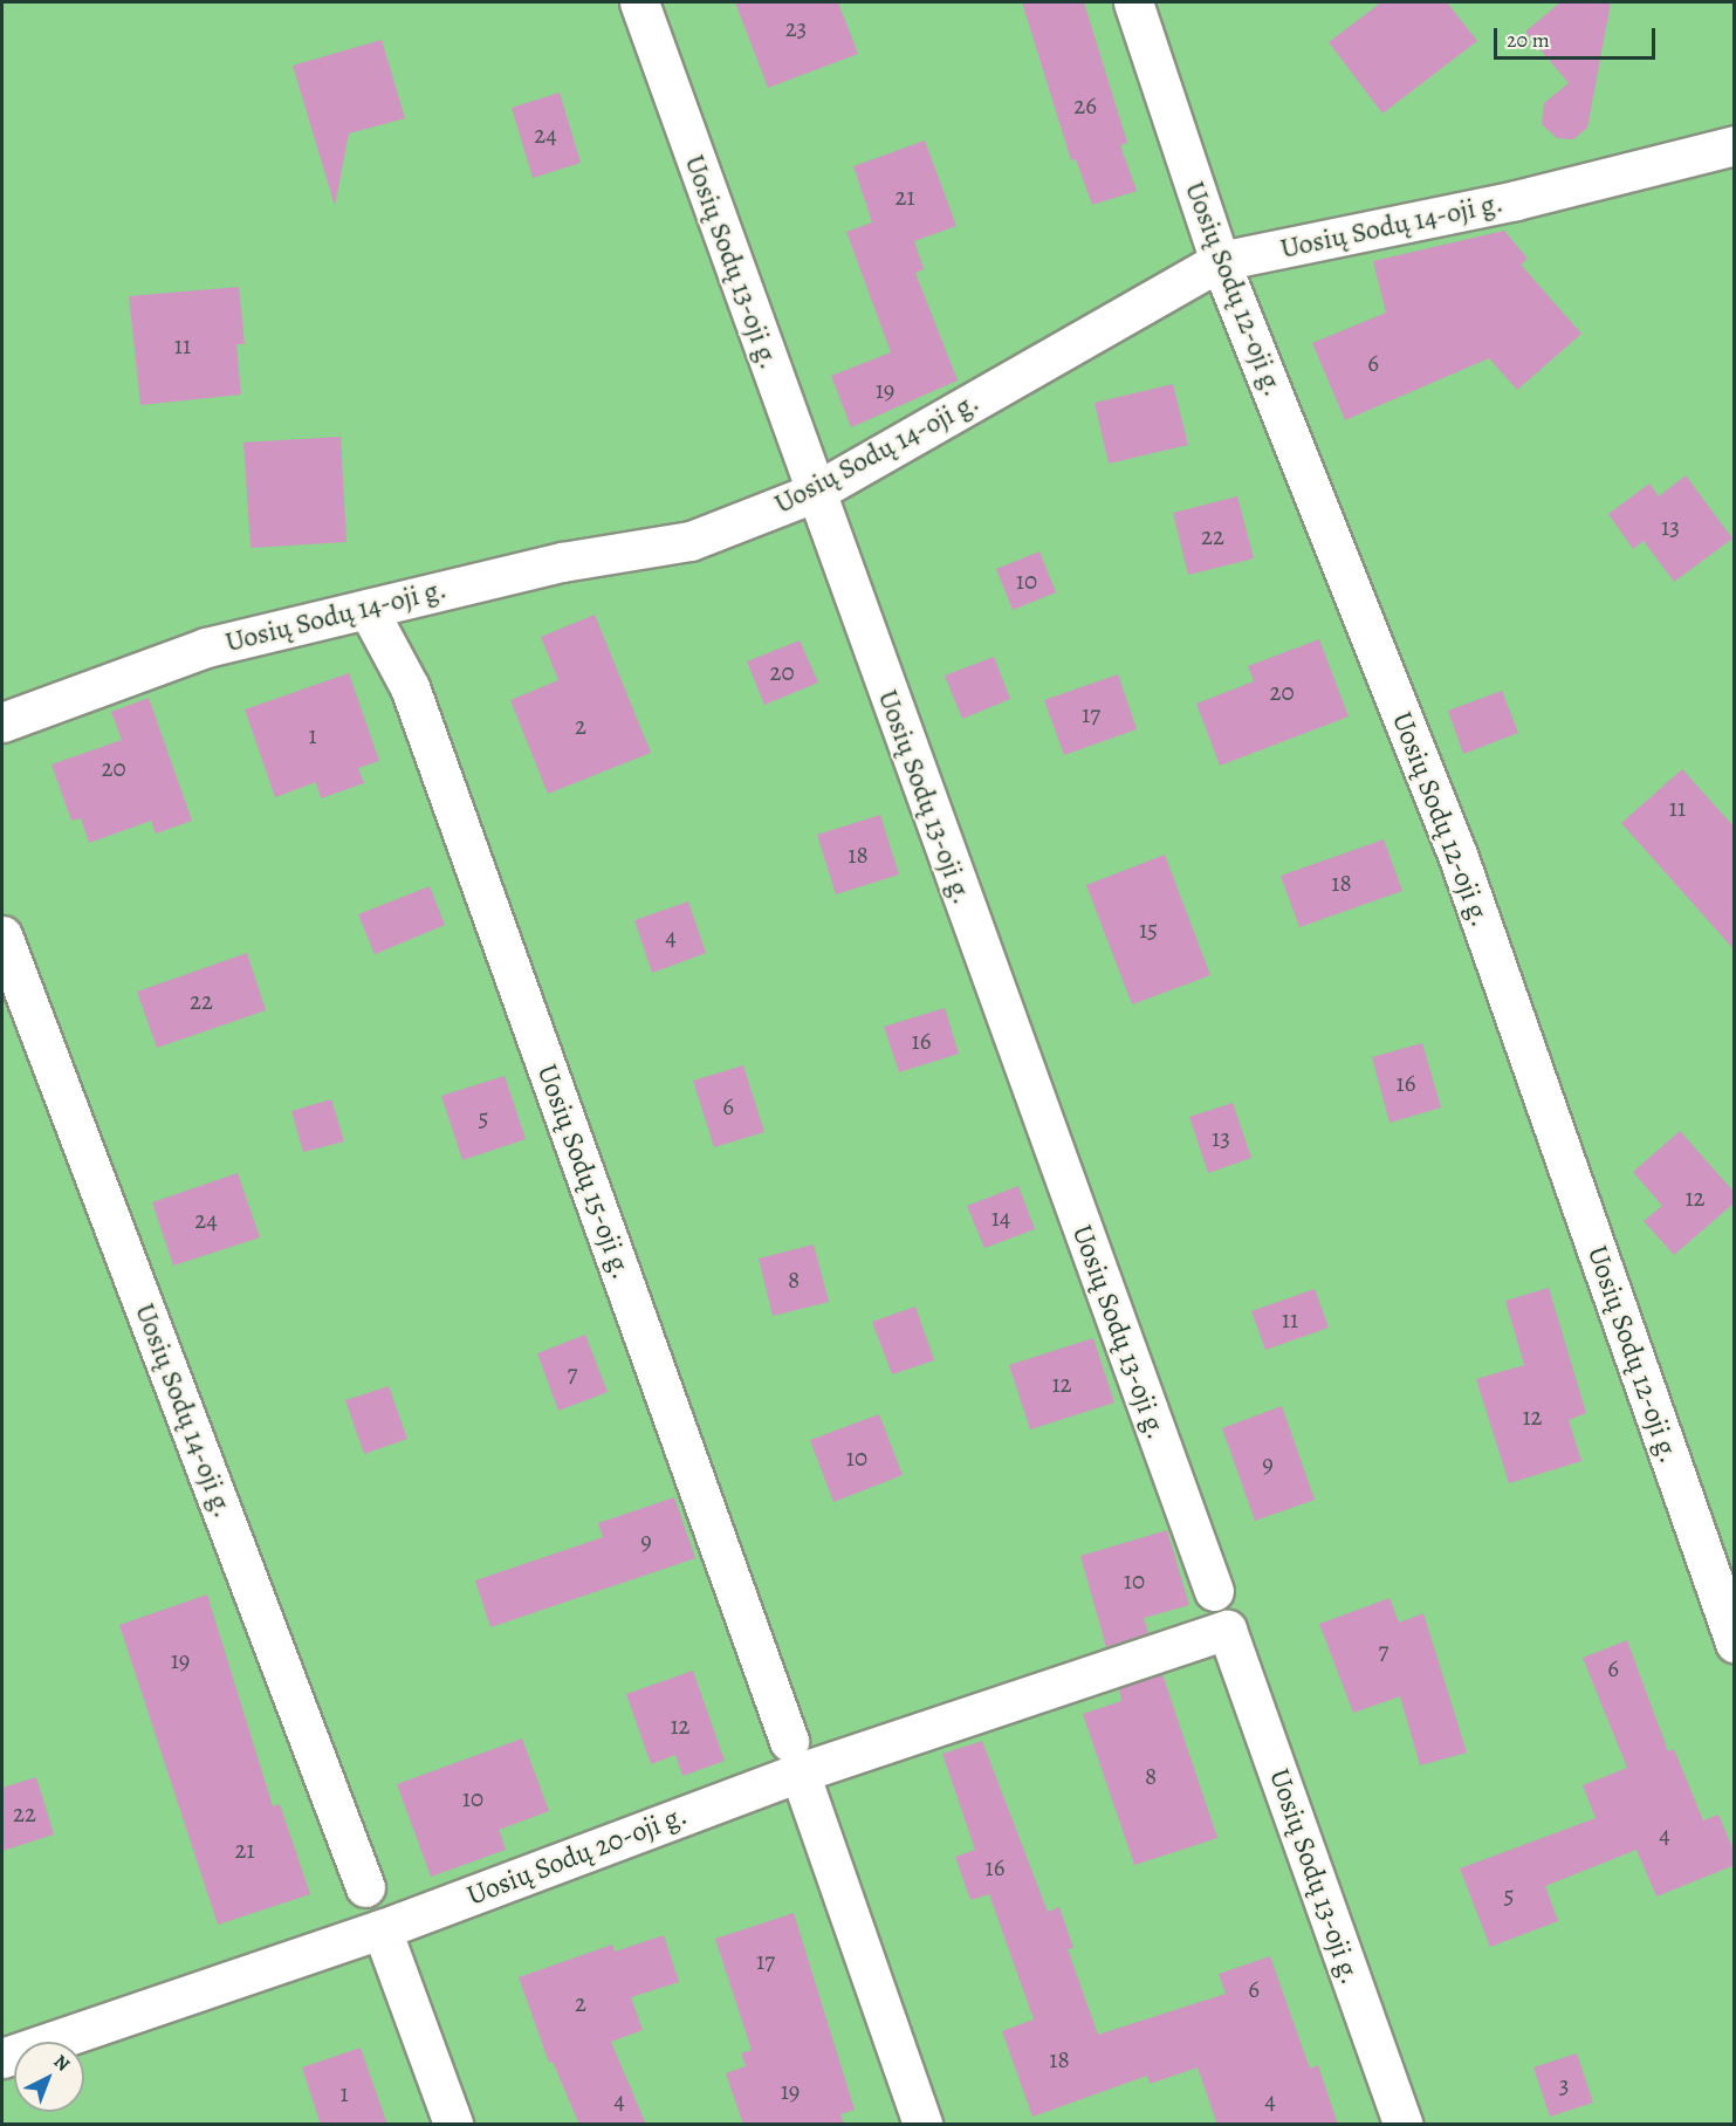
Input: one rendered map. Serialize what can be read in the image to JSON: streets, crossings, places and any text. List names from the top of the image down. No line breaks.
{"streets":{"street":["Uosių Sodų 14-oji g.","Uosių Sodų 13-oji g.","Uosių Sodų 12-oji g.","Uosių Sodų 15-oji g.","Uosių Sodų 20-oji g."]},"crossings":[["Uosių Sodų 14-oji g.","Uosių Sodų 13-oji g."],["Uosių Sodų 14-oji g.","Uosių Sodų 12-oji g."],["Uosių Sodų 14-oji g.","Uosių Sodų 15-oji g."],["Uosių Sodų 13-oji g.","Uosių Sodų 20-oji g."],["Uosių Sodų 15-oji g.","Uosių Sodų 20-oji g."]],"house_numbers":["23","26","24","21","11","6","19","13","22","10","20","20","17","2","1","20","11","18","18","15","4","22","16","16","6","5","13","12","14","24","8","11","7","12","12","10","9","9","10","7","19","6","12","8","10","22","4","21","16","5","17","6","2","18","3","19","1","4","4"],"scale_bar":"20 m","north":"top right"}
